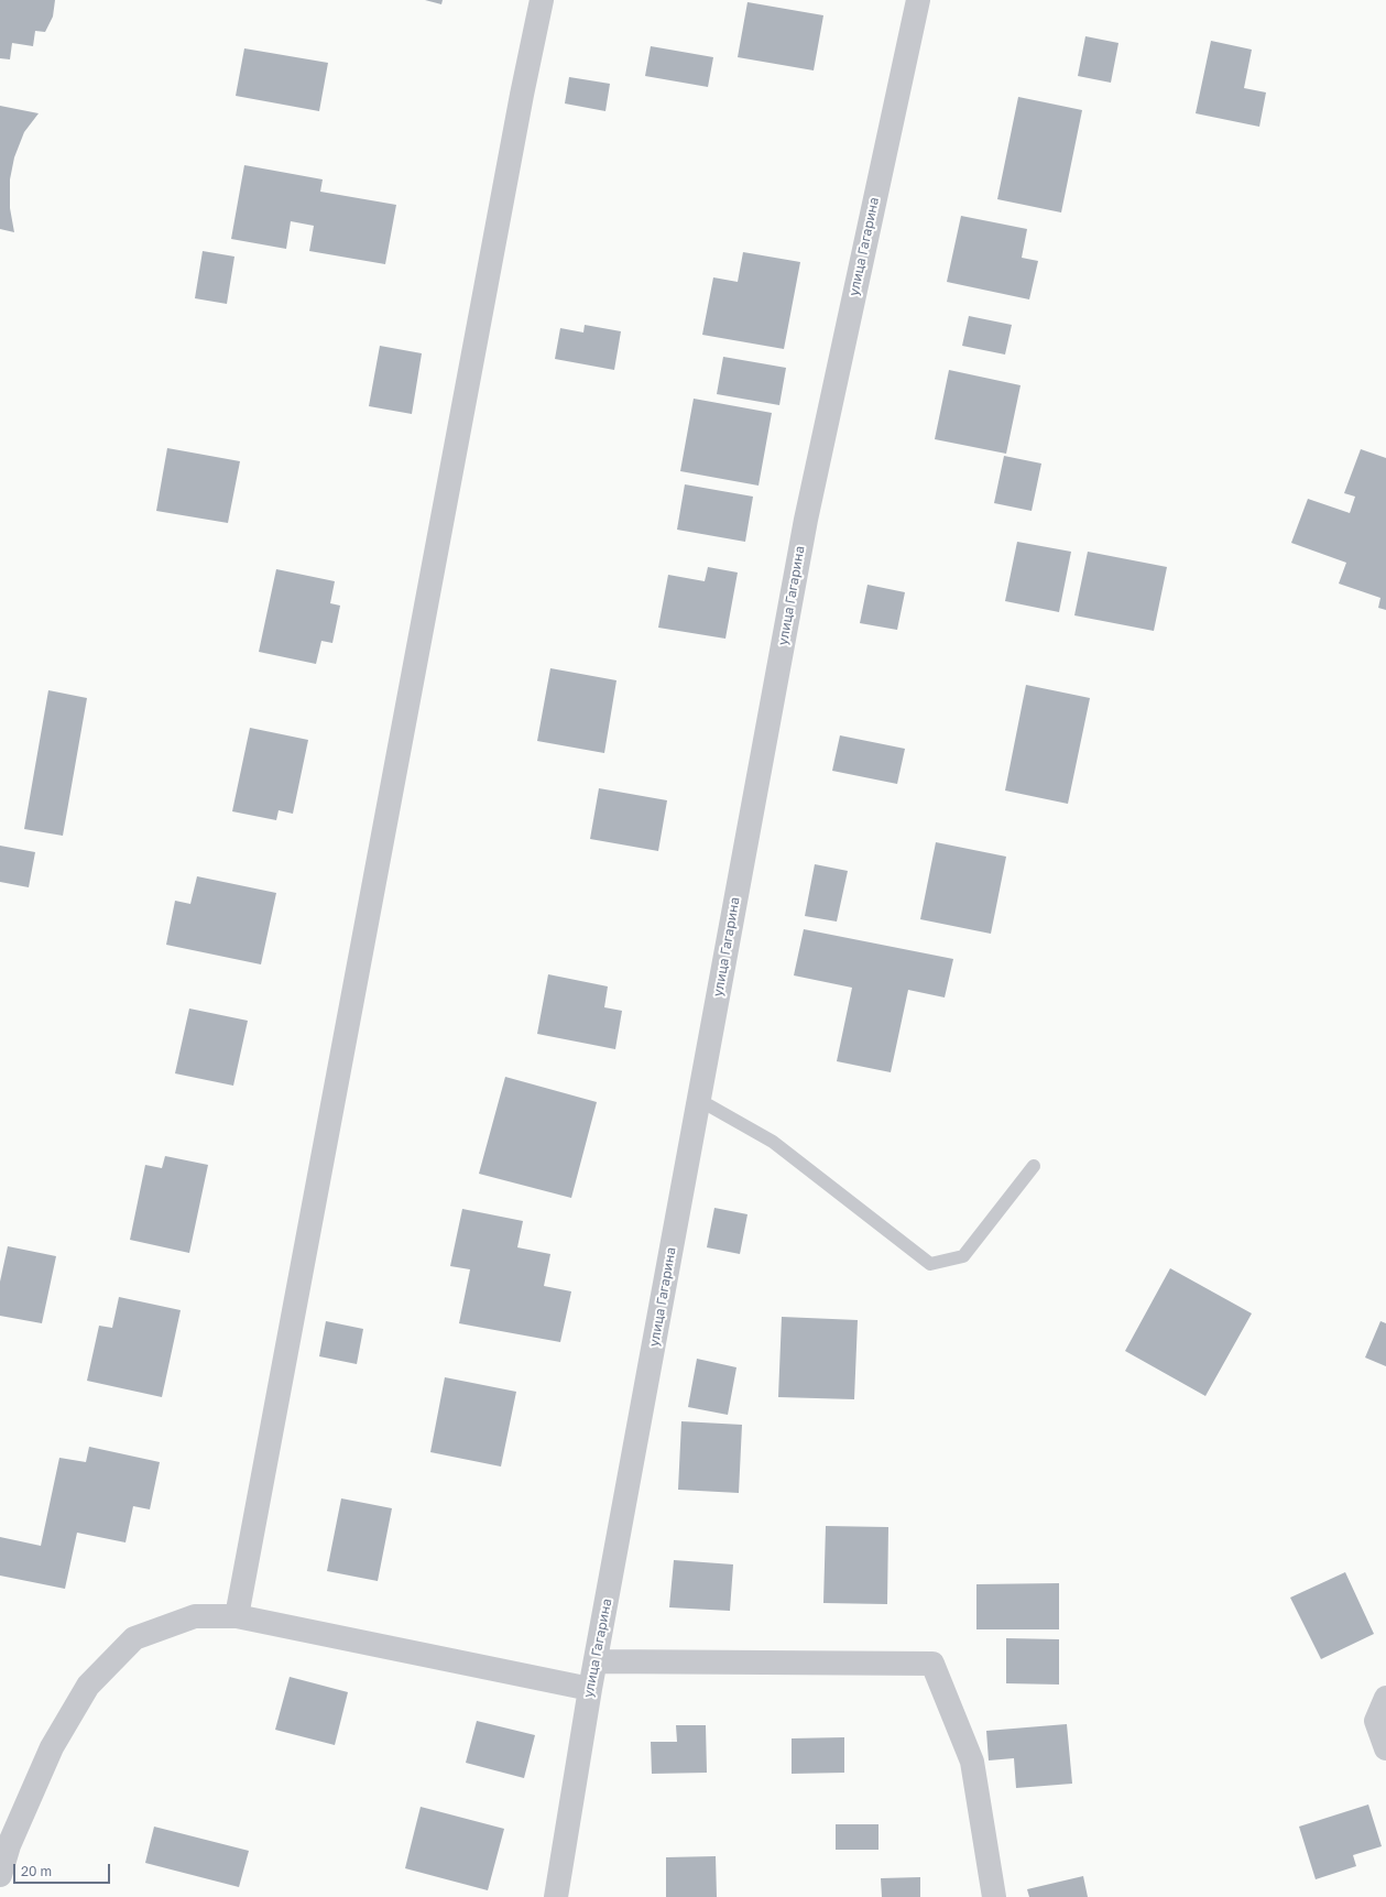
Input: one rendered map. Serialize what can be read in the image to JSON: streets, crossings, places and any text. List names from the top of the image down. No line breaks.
{"streets":{"street":["улица Гагарина"]},"scale_bar":"20 m"}
